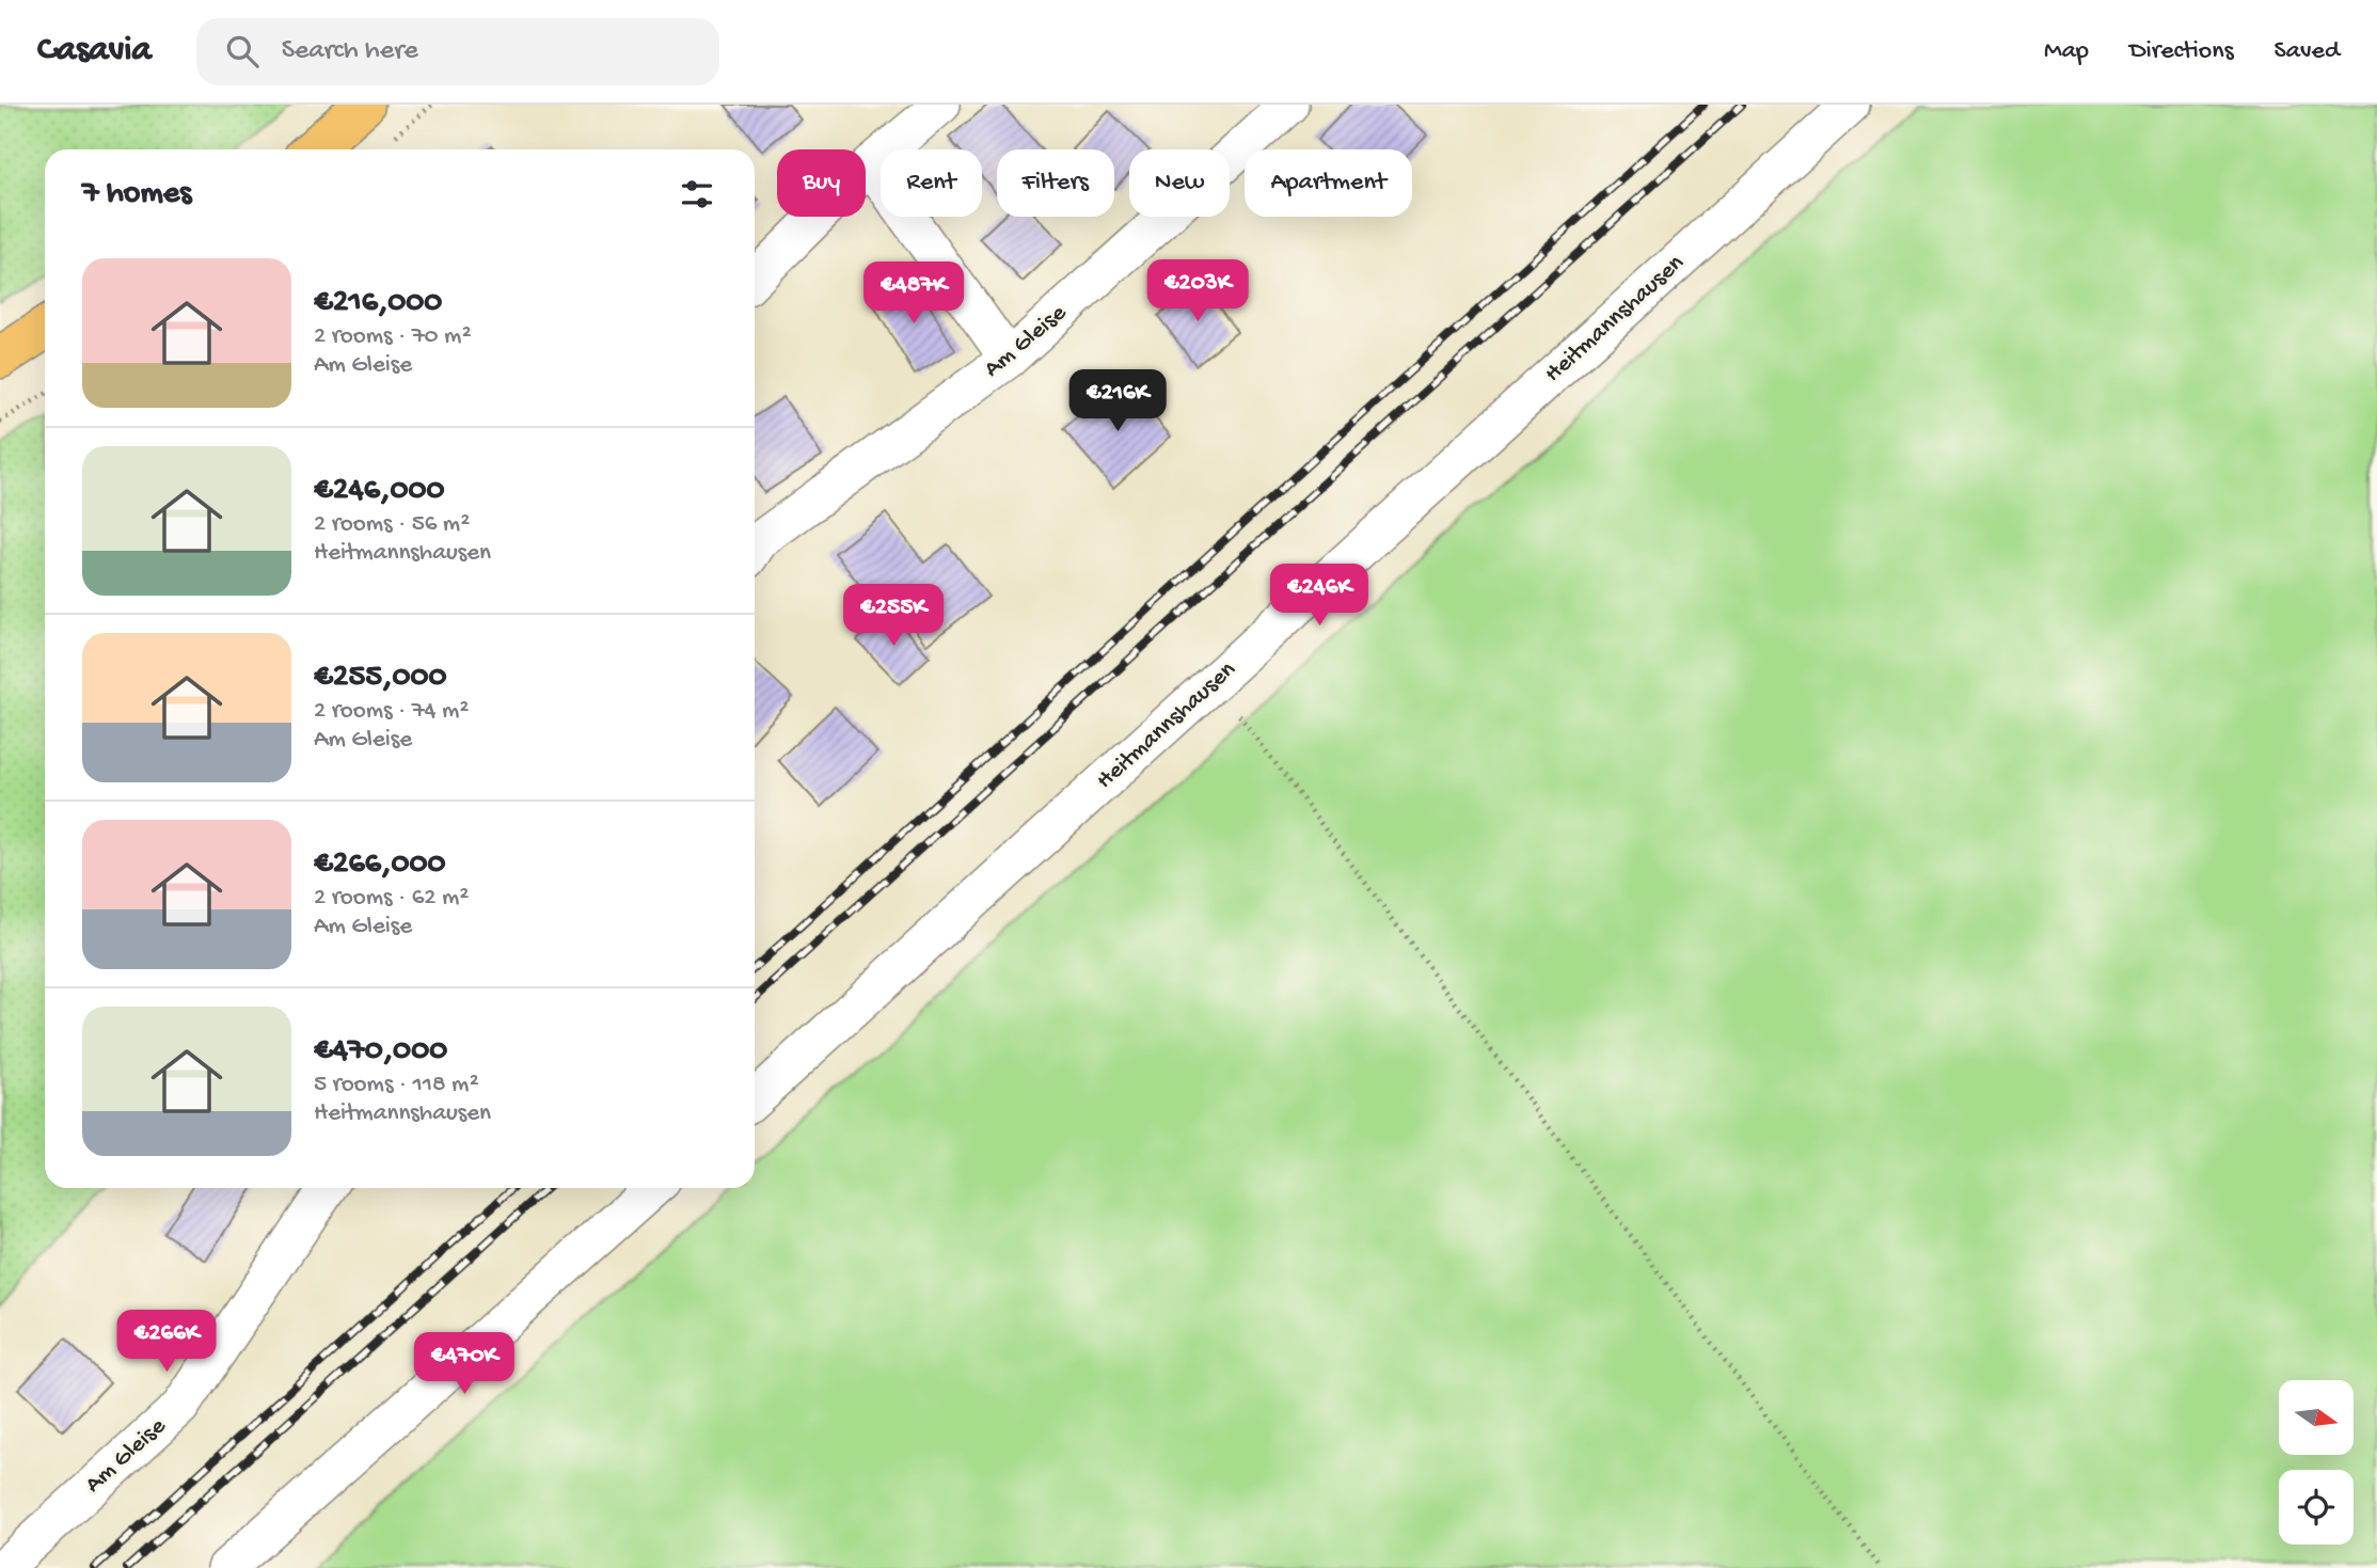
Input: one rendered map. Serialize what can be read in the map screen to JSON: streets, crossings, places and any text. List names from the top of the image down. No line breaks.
{"streets":{"street":["Heitmannshausen","Am Gleise"]},"north":"right","page":{"header":"Casavia","search":"Search here","nav":["Map","Directions","Saved"],"chip":["Buy","Rent","Filters","New","Apartment"],"heading":"7 homes","list":[{"name":"€216,000","note":"2 rooms · 70 m² · Am Gleise"},{"name":"€246,000","note":"2 rooms · 56 m² · Heitmannshausen"},{"name":"€255,000","note":"2 rooms · 74 m² · Am Gleise"},{"name":"€266,000","note":"2 rooms · 62 m² · Am Gleise"},{"name":"€470,000","note":"5 rooms · 118 m² · Heitmannshausen"}],"price":["€203K","€487K","€216K","€246K","€255K","€266K","€470K"]}}
